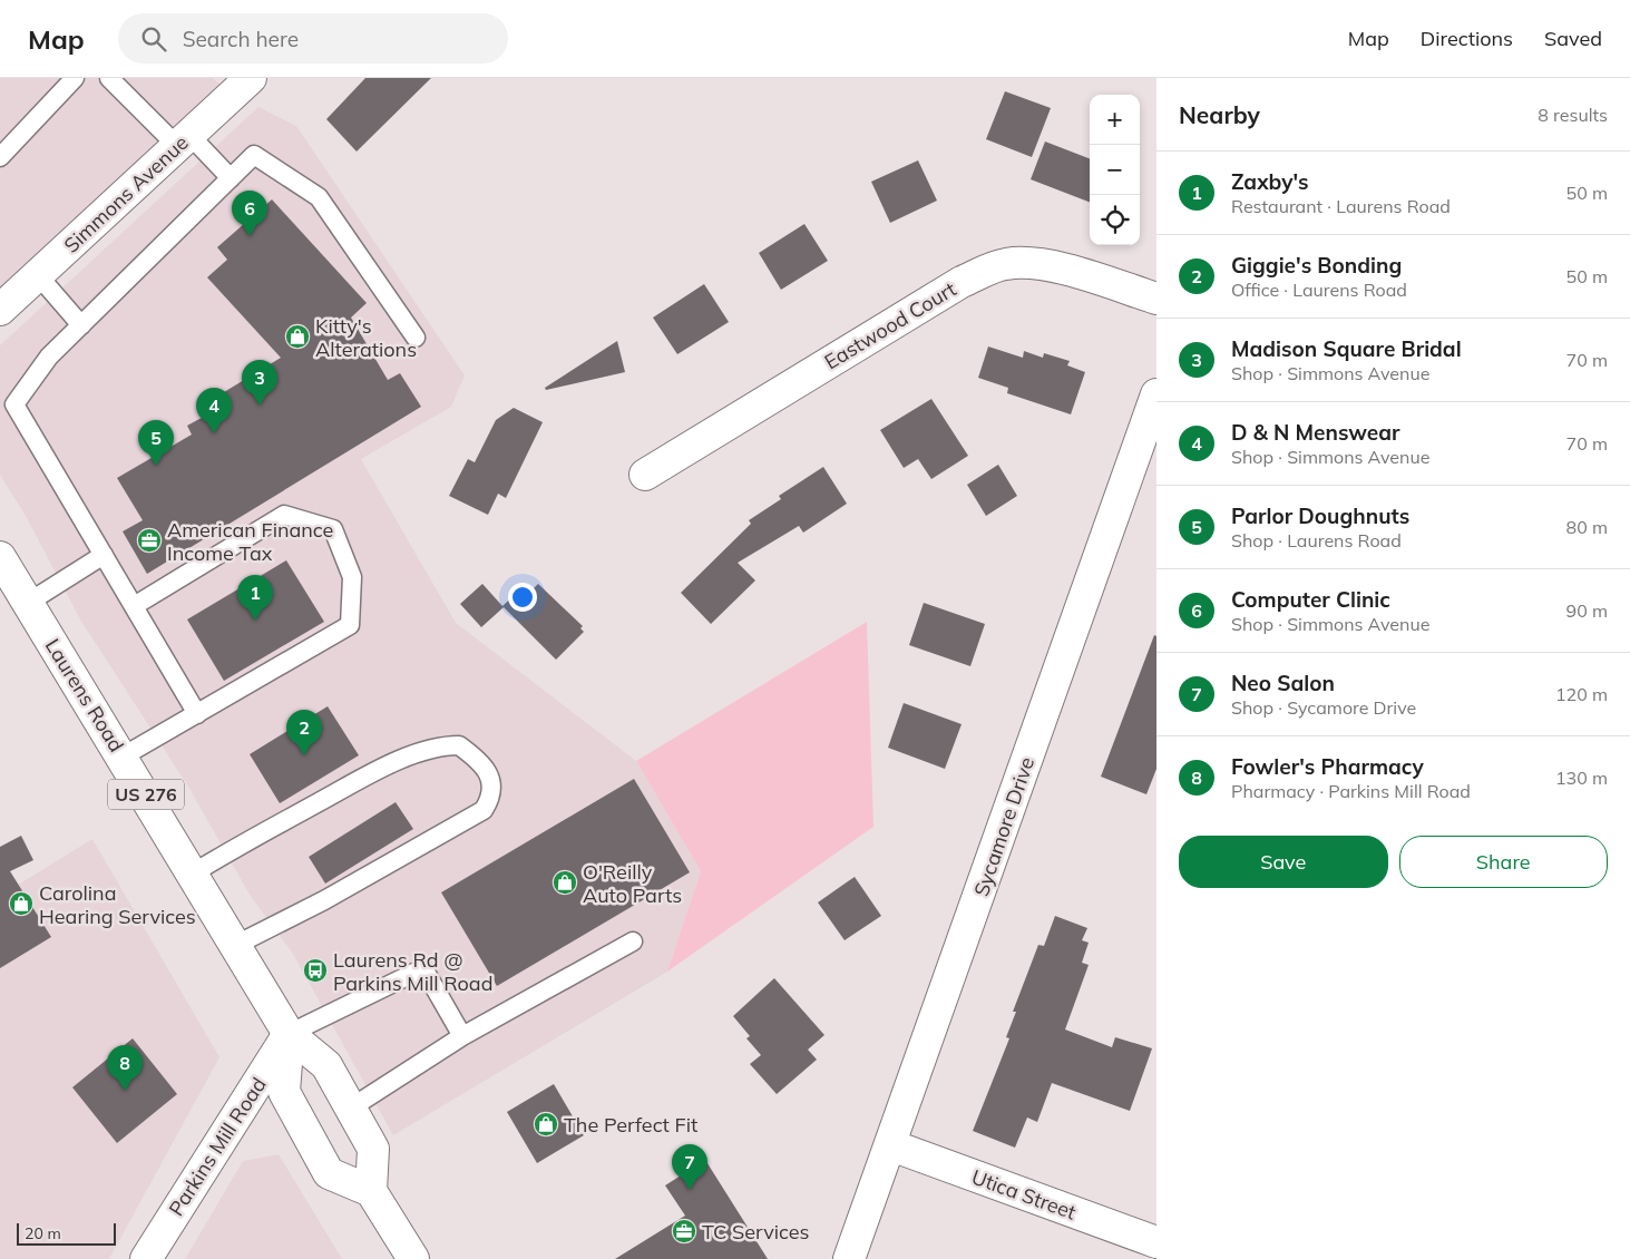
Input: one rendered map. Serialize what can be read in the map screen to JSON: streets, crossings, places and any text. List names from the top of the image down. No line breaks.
{"streets":{"street":["Simmons Avenue","Eastwood Court","Laurens Road","US 276","Sycamore Drive","Parkins Mill Road","Utica Street"]},"crossings":[["Laurens Road","Parkins Mill Road"],["Sycamore Drive","Utica Street"]],"places":{"shop":["Kitty's Alterations","O'Reilly Auto Parts","Carolina Hearing Services","The Perfect Fit"],"office":["American Finance Income Tax","TC Services"],"bus stop":["Laurens Rd @ Parkins Mill Road"]},"scale_bar":"20 m","page":{"header":"Map","search":"Search here","nav":["Map","Directions","Saved"],"heading":["Nearby","8 results"],"map_buttons":["+","−"],"list":[{"mark":"1","name":"Zaxby's","note":"Restaurant · Laurens Road","value":"50 m"},{"mark":"2","name":"Giggie's Bonding","note":"Office · Laurens Road","value":"50 m"},{"mark":"3","name":"Madison Square Bridal","note":"Shop · Simmons Avenue","value":"70 m"},{"mark":"4","name":"D & N Menswear","note":"Shop · Simmons Avenue","value":"70 m"},{"mark":"5","name":"Parlor Doughnuts","note":"Shop · Laurens Road","value":"80 m"},{"mark":"6","name":"Computer Clinic","note":"Shop · Simmons Avenue","value":"90 m"},{"mark":"7","name":"Neo Salon","note":"Shop · Sycamore Drive","value":"120 m"},{"mark":"8","name":"Fowler's Pharmacy","note":"Pharmacy · Parkins Mill Road","value":"130 m"}],"pins":["6","3","4","5","1","2","8","7"],"buttons":["Save","Share"],"scale":"20 m"}}
